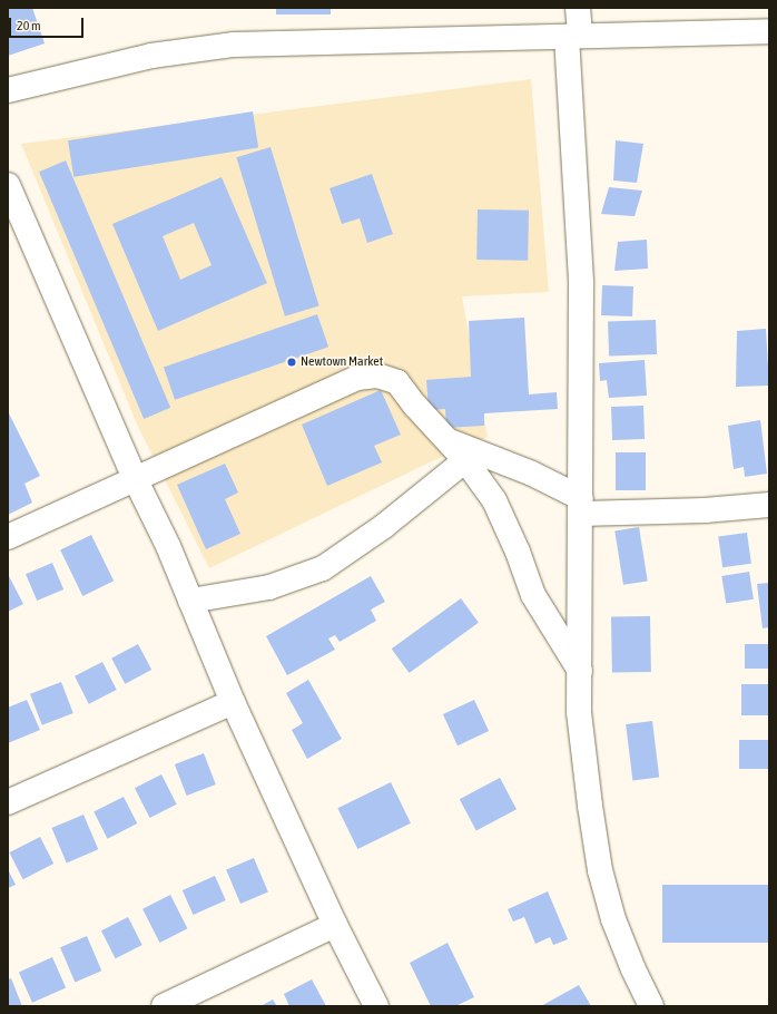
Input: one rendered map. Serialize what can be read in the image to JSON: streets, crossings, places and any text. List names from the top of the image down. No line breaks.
{"places":["Newtown Market"],"scale_bar":"20 m"}
